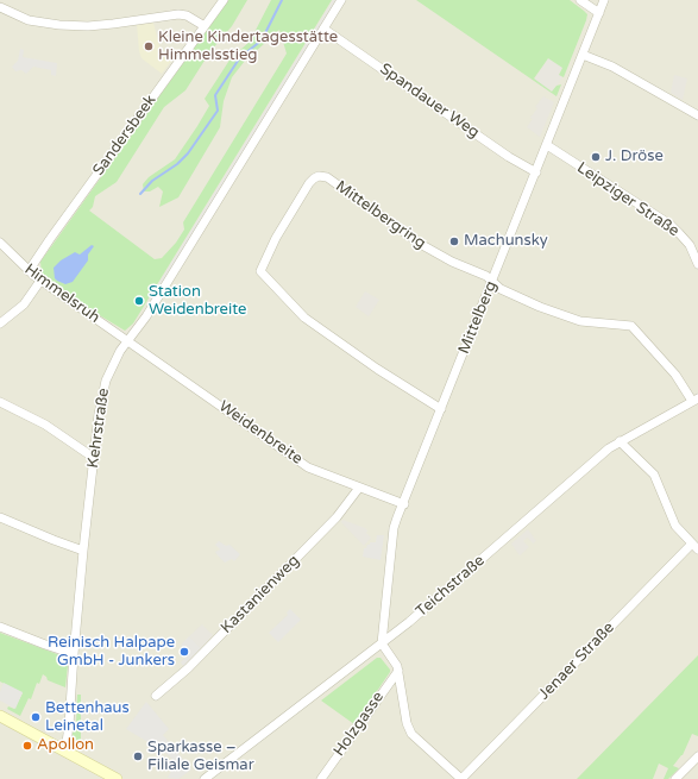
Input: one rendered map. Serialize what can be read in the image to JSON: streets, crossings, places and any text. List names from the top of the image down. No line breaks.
{"streets":{"street":["Spandauer Weg","Sandersbeek","Leipziger Straße","Mittelbergring","Himmelsruh","Mittelberg","Kehrstraße","Weidenbreite","Teichstraße","Kastanienweg","Jenaer Straße","Holzgasse"]},"crossings":[["Spandauer Weg","Mittelberg"],["Spandauer Weg","Kehrstraße"],["Sandersbeek","Himmelsruh"],["Leipziger Straße","Mittelberg"],["Mittelbergring","Mittelberg"],["Himmelsruh","Kehrstraße"],["Himmelsruh","Weidenbreite"],["Mittelberg","Weidenbreite"],["Mittelberg","Teichstraße"],["Kehrstraße","Weidenbreite"],["Weidenbreite","Kastanienweg"]],"places":["Kleine Kindertagesstätte Himmelsstieg","J. Dröse","Machunsky","Station Weidenbreite","Reinisch Halpape GmbH - Junkers","Bettenhaus Leinetal","Apollon","Sparkasse – Filiale Geismar"]}
